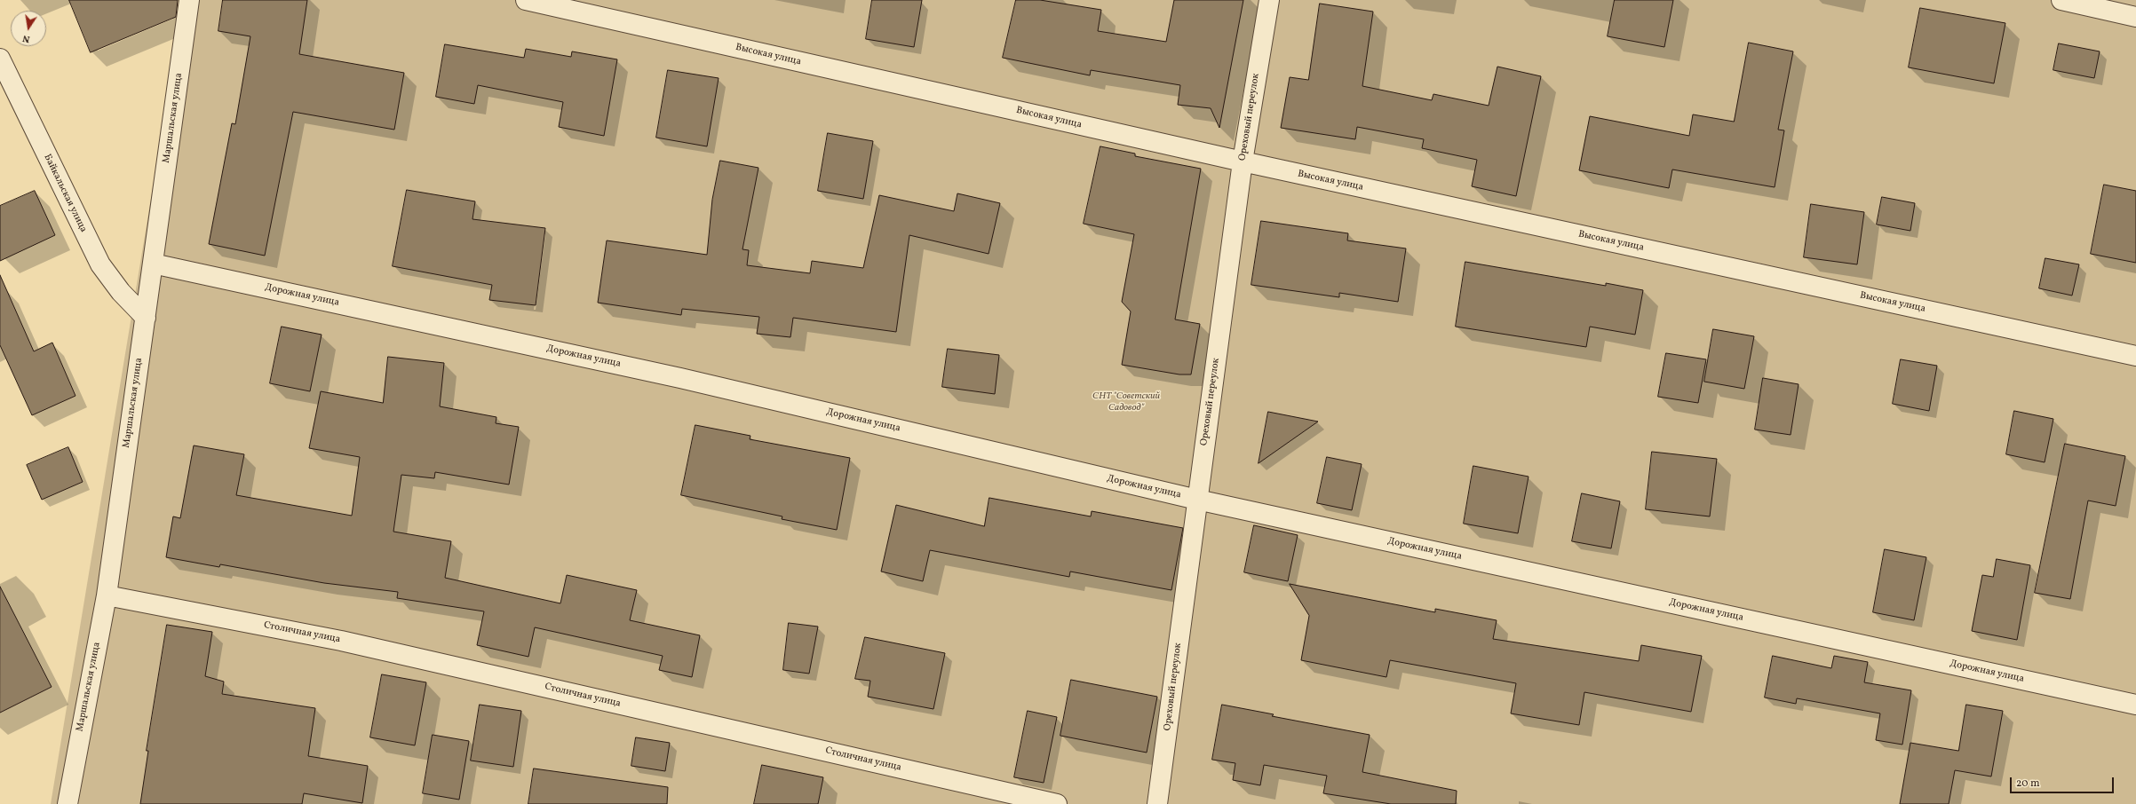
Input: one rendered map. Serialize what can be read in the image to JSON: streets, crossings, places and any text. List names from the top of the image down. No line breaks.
{"streets":{"street":["Высокая улица","Ореховый переулок","Маршальская улица","Байкальская улица","Дорожная улица","Столичная улица"]},"crossings":[["Высокая улица","Ореховый переулок"],["Ореховый переулок","Дорожная улица"],["Маршальская улица","Байкальская улица"],["Маршальская улица","Дорожная улица"],["Маршальская улица","Столичная улица"]],"parks":["СНТ \"Советский Садовод\""],"scale_bar":"20 m","north":"bottom"}
